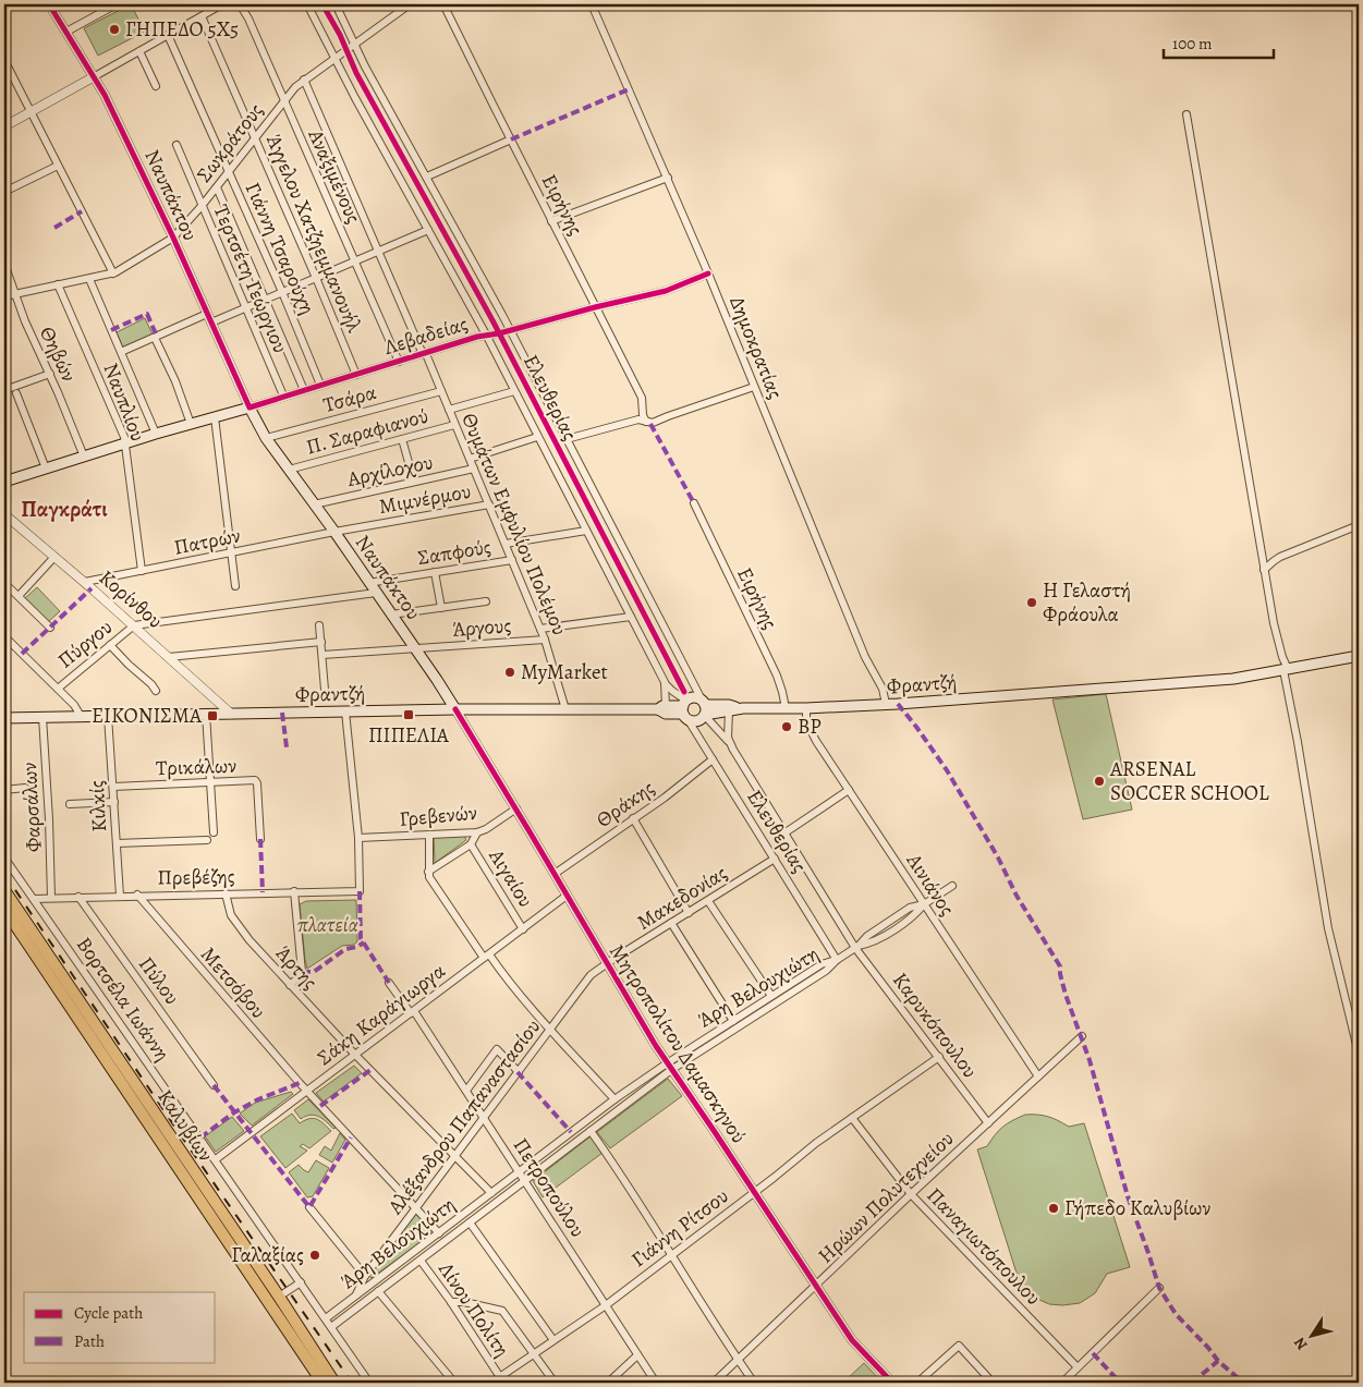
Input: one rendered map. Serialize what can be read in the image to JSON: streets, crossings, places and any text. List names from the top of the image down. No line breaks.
{"streets":{"main road":["Ναυπάκτου","Λεβαδείας","Φραντζή","Καλυβίων"],"street":["Σωκράτους","Αναξιμένους","Ειρήνης","Άγγελου Χατζηεμμανουήλ","Γιάννη Τσαρούχη","Τερτσέτη Γεώργιου","Δημοκρατίας","Θηβών","Ελευθερίας","Τσάρα","Ναυπλίου","Π. Σαραφιανού","Αρχίλοχου","Μιμνέρμου","Θυμάτων Εμφυλίου Πολέμου","Πατρών","Σαπφούς","Κορίνθου","Άργους","Πύργου","Τρικάλων","Θράκης","Κιλκίς","Φαρσάλων","Γρεβενών","Πρεβέζης","Αιγαίου","Αινιάνος","Μακεδονίας","Άρτης","Πύλου","Μετσόβου","Άρη Βελουχιώτη","Βορτσέλα Ιωάννη","Σάκη Καράγιωργα","Καρυκόπουλου","Μητροπολίτου Δαμασκηνού","Αλέξανδρου Παπαναστασίου","Πετροπούλου","Ηρώων Πολυτεχνείου","Γιάννη Ρίτσου","Παναγιωτόπουλου","Λίνου Πολίτη"]},"crossings":[["Σωκράτους","Αναξιμένους"],["Σωκράτους","Ναυπάκτου"],["Σωκράτους","Άγγελου Χατζηεμμανουήλ"],["Σωκράτους","Γιάννη Τσαρούχη"],["Σωκράτους","Τερτσέτη Γεώργιου"],["Σωκράτους","Θηβών"],["Σωκράτους","Ελευθερίας"],["Σωκράτους","Ναυπλίου"],["Σωκράτους","Θυμάτων Εμφυλίου Πολέμου"],["Αναξιμένους","Λεβαδείας"],["Ναυπάκτου","Λεβαδείας"],["Ναυπάκτου","Τσάρα"],["Ναυπάκτου","Π. Σαραφιανού"],["Ναυπάκτου","Αρχίλοχου"],["Ναυπάκτου","Μιμνέρμου"],["Ναυπάκτου","Πατρών"],["Ναυπάκτου","Σαπφούς"],["Ναυπάκτου","Άργους"],["Ναυπάκτου","Φραντζή"],["Ναυπάκτου","Μητροπολίτου Δαμασκηνού"],["Ειρήνης","Λεβαδείας"],["Ειρήνης","Φραντζή"],["Άγγελου Χατζηεμμανουήλ","Λεβαδείας"],["Γιάννη Τσαρούχη","Λεβαδείας"],["Τερτσέτη Γεώργιου","Λεβαδείας"],["Λεβαδείας","Δημοκρατίας"],["Λεβαδείας","Θηβών"],["Λεβαδείας","Ελευθερίας"],["Λεβαδείας","Ναυπλίου"],["Λεβαδείας","Θυμάτων Εμφυλίου Πολέμου"],["Δημοκρατίας","Φραντζή"],["Ελευθερίας","Φραντζή"],["Ελευθερίας","Θράκης"],["Ελευθερίας","Μακεδονίας"],["Ελευθερίας","Άρη Βελουχιώτη"],["Ελευθερίας","Καρυκόπουλου"],["Τσάρα","Θυμάτων Εμφυλίου Πολέμου"],["Ναυπλίου","Πατρών"],["Π. Σαραφιανού","Θυμάτων Εμφυλίου Πολέμου"],["Αρχίλοχου","Θυμάτων Εμφυλίου Πολέμου"],["Μιμνέρμου","Θυμάτων Εμφυλίου Πολέμου"],["Μιμνέρμου","Πατρών"],["Θυμάτων Εμφυλίου Πολέμου","Σαπφούς"],["Θυμάτων Εμφυλίου Πολέμου","Άργους"],["Θυμάτων Εμφυλίου Πολέμου","Φραντζή"],["Πατρών","Κορίνθου"],["Κορίνθου","Πύργου"],["Κορίνθου","Φραντζή"],["Φραντζή","Κιλκίς"],["Φραντζή","Φαρσάλων"],["Φραντζή","Αινιάνος"],["Φραντζή","Μητροπολίτου Δαμασκηνού"],["Τρικάλων","Κιλκίς"],["Θράκης","Μητροπολίτου Δαμασκηνού"],["Κιλκίς","Πρεβέζης"],["Φαρσάλων","Πρεβέζης"],["Γρεβενών","Πρεβέζης"],["Γρεβενών","Μητροπολίτου Δαμασκηνού"],["Πρεβέζης","Άρτης"],["Πρεβέζης","Πύλου"],["Πρεβέζης","Μετσόβου"],["Πρεβέζης","Βορτσέλα Ιωάννη"],["Αιγαίου","Σάκη Καράγιωργα"],["Αινιάνος","Ηρώων Πολυτεχνείου"],["Μακεδονίας","Μητροπολίτου Δαμασκηνού"],["Μακεδονίας","Αλέξανδρου Παπαναστασίου"],["Άρτης","Άρη Βελουχιώτη"],["Άρτης","Σάκη Καράγιωργα"],["Άρτης","Αλέξανδρου Παπαναστασίου"],["Μετσόβου","Άρη Βελουχιώτη"],["Μετσόβου","Σάκη Καράγιωργα"],["Μετσόβου","Αλέξανδρου Παπαναστασίου"],["Άρη Βελουχιώτη","Βορτσέλα Ιωάννη"],["Άρη Βελουχιώτη","Μητροπολίτου Δαμασκηνού"],["Άρη Βελουχιώτη","Αλέξανδρου Παπαναστασίου"],["Άρη Βελουχιώτη","Πετροπούλου"],["Άρη Βελουχιώτη","Λίνου Πολίτη"],["Βορτσέλα Ιωάννη","Σάκη Καράγιωργα"],["Σάκη Καράγιωργα","Μητροπολίτου Δαμασκηνού"],["Σάκη Καράγιωργα","Πετροπούλου"],["Καρυκόπουλου","Ηρώων Πολυτεχνείου"],["Καρυκόπουλου","Γιάννη Ρίτσου"],["Μητροπολίτου Δαμασκηνού","Αλέξανδρου Παπαναστασίου"],["Μητροπολίτου Δαμασκηνού","Ηρώων Πολυτεχνείου"],["Μητροπολίτου Δαμασκηνού","Γιάννη Ρίτσου"],["Αλέξανδρου Παπαναστασίου","Πετροπούλου"],["Πετροπούλου","Γιάννη Ρίτσου"],["Ηρώων Πολυτεχνείου","Παναγιωτόπουλου"],["Γιάννη Ρίτσου","Παναγιωτόπουλου"],["Γιάννη Ρίτσου","Λίνου Πολίτη"]],"districts":["Παγκράτι"],"parks":["πλατεία"],"places":{"other":["ΓΗΠΕΔΟ 5X5","Η Γελαστή Φράουλα","MyMarket","BP","ARSENAL SOCCER SCHOOL","Γήπεδο Καλυβίων","Γαλαξίας"],"transit":["ΠΙΠΕΛΙΑ","ΕΙΚΟΝΙΣΜΑ"]},"legend":["Cycle path","Path"],"scale_bar":"100 m","north":"bottom left"}
